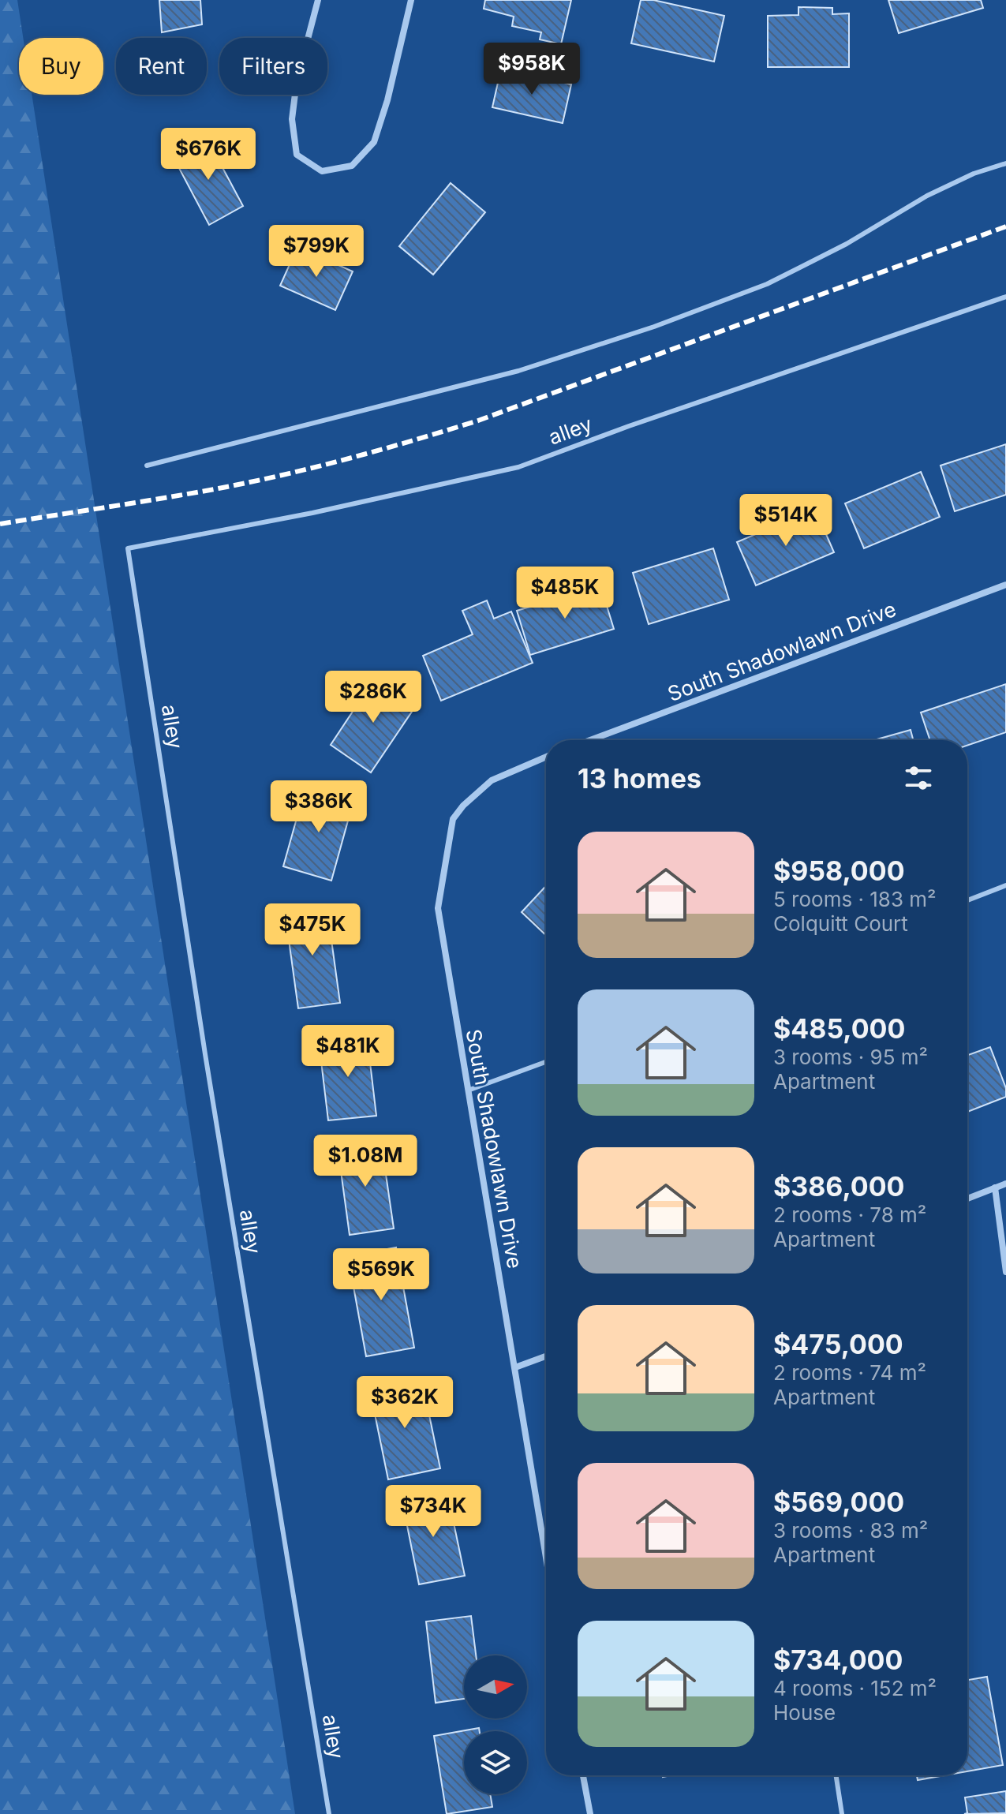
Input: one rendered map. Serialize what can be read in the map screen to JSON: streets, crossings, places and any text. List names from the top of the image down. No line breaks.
{"streets":{"street":["South Shadowlawn Drive"],"lane":["alley"]},"north":"right","page":{"chip":["Buy","Rent","Filters"],"price":["$958K","$676K","$799K","$514K","$485K","$286K","$386K","$475K","$481K","$1.08M","$569K","$362K","$734K"],"heading":"13 homes","list":[{"name":"$958,000","note":"5 rooms · 183 m² · Colquitt Court"},{"name":"$485,000","note":"3 rooms · 95 m² · Apartment"},{"name":"$386,000","note":"2 rooms · 78 m² · Apartment"},{"name":"$475,000","note":"2 rooms · 74 m² · Apartment"},{"name":"$569,000","note":"3 rooms · 83 m² · Apartment"},{"name":"$734,000","note":"4 rooms · 152 m² · House"}]}}
